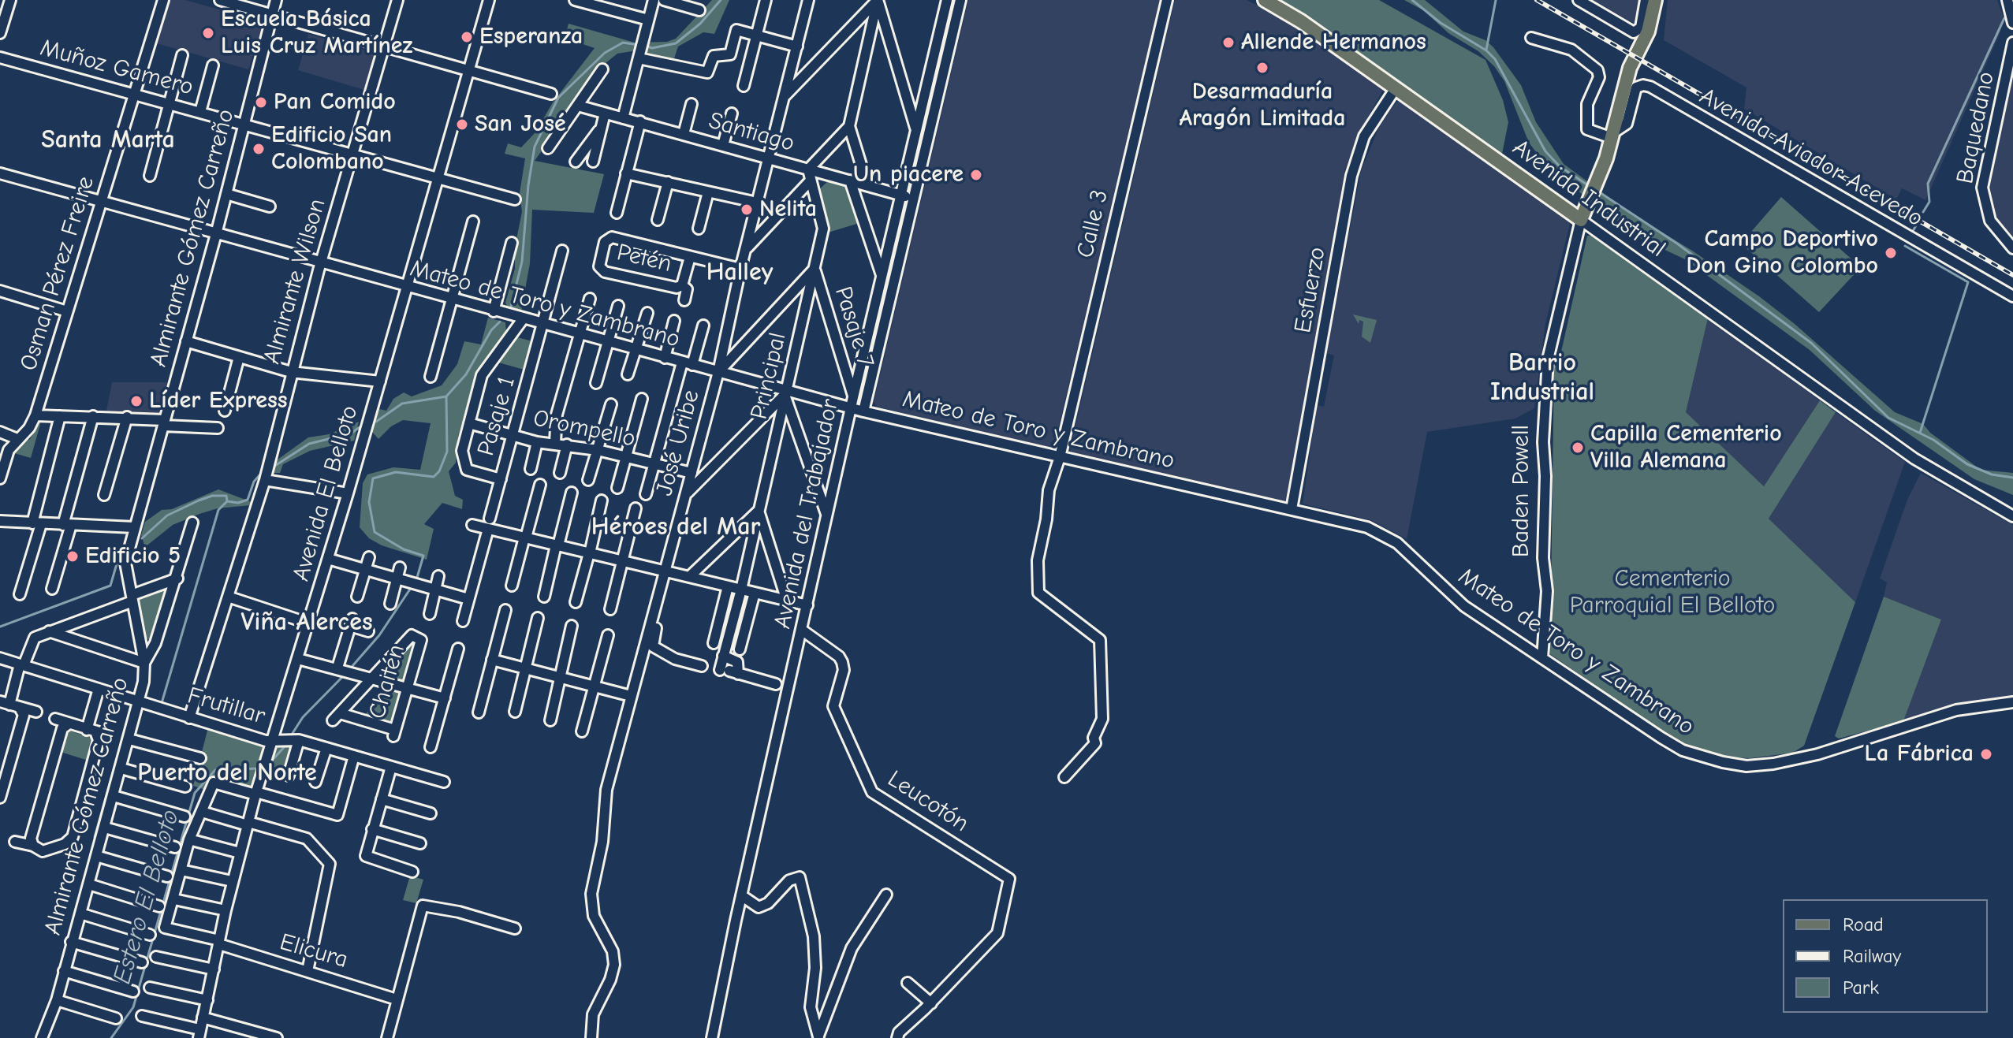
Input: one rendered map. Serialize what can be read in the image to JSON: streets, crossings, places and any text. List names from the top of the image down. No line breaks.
{"streets":{"main road":["Avenida Industrial","Baden Powell"],"street":["Muñoz Gamero","Baquedano","Santiago","Avenida Aviador Acevedo","Calle 3","Almirante Gómez Carreño","Petén","Osman Pérez Freire","Almirante Wilson","Esfuerzo","Mateo de Toro y Zambrano","Pasaje 7","Principal","Pasaje 1","Orompello","José Uribe","Avenida El Belloto","Avenida del Trabajador","Chaitén","Frutillar","Leucotón","Elicura"]},"crossings":[["Muñoz Gamero","Almirante Gómez Carreño"],["Muñoz Gamero","Osman Pérez Freire"],["Muñoz Gamero","Almirante Wilson"],["Muñoz Gamero","Avenida El Belloto"],["Santiago","Principal"],["Santiago","José Uribe"],["Santiago","Avenida del Trabajador"],["Avenida Aviador Acevedo","Baden Powell"],["Avenida Industrial","Esfuerzo"],["Avenida Industrial","Baden Powell"],["Calle 3","Mateo de Toro y Zambrano"],["Almirante Gómez Carreño","Mateo de Toro y Zambrano"],["Almirante Gómez Carreño","Frutillar"],["Petén","José Uribe"],["Osman Pérez Freire","Mateo de Toro y Zambrano"],["Almirante Wilson","Mateo de Toro y Zambrano"],["Almirante Wilson","Frutillar"],["Esfuerzo","Mateo de Toro y Zambrano"],["Mateo de Toro y Zambrano","Pasaje 7"],["Mateo de Toro y Zambrano","Principal"],["Mateo de Toro y Zambrano","Pasaje 1"],["Mateo de Toro y Zambrano","José Uribe"],["Mateo de Toro y Zambrano","Baden Powell"],["Mateo de Toro y Zambrano","Avenida El Belloto"],["Mateo de Toro y Zambrano","Avenida del Trabajador"],["Pasaje 7","Principal"],["Pasaje 7","Avenida del Trabajador"],["Pasaje 1","Orompello"],["Orompello","José Uribe"],["Avenida El Belloto","Frutillar"],["Avenida El Belloto","Elicura"],["Avenida del Trabajador","Leucotón"]],"districts":["Santa Marta","Halley","Barrio Industrial","Héroes del Mar","Viña Alerces","Puerto del Norte"],"water":["Estero El Belloto"],"parks":["Cementerio Parroquial El Belloto"],"places":["Escuela Básica Luis Cruz Martínez","Esperanza","Allende Hermanos","Desarmaduría Aragón Limitada","Pan Comido","San José","Edificio San Colombano","Un piacere","Nelita","Campo Deportivo Don Gino Colombo","Líder Express","Capilla Cementerio Villa Alemana","Edificio 5","La Fábrica"],"legend":["Road","Railway","Park"]}
